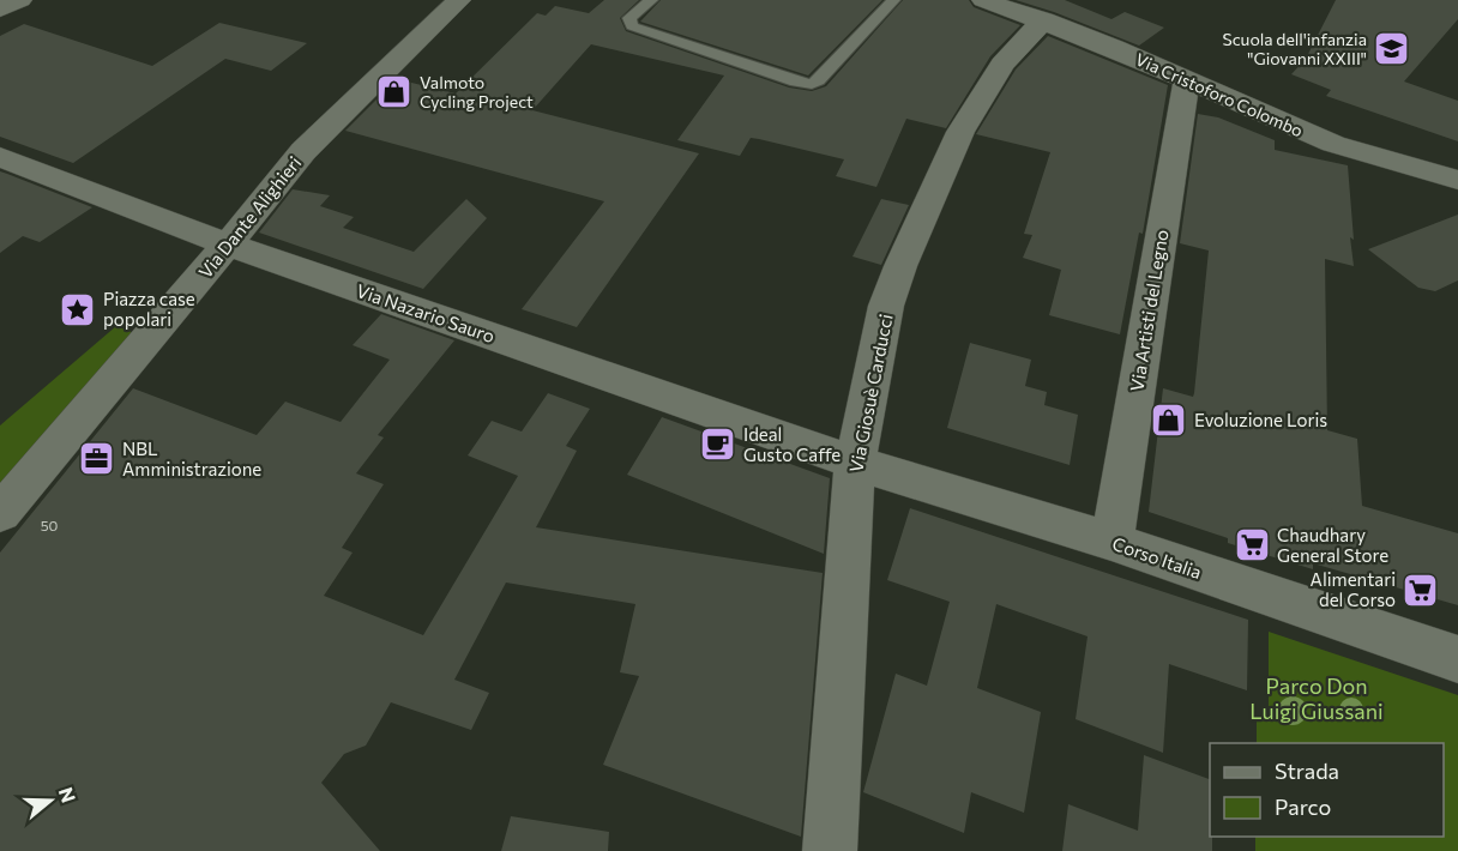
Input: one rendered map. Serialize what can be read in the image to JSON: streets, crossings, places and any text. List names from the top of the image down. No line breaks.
{"streets":{"street":["Via Cristoforo Colombo","Via Dante Alighieri","Via Artisti del Legno","Via Nazario Sauro","Via Giosuè Carducci","Corso Italia"]},"crossings":[["Via Cristoforo Colombo","Via Artisti del Legno"],["Via Cristoforo Colombo","Via Giosuè Carducci"],["Via Dante Alighieri","Via Nazario Sauro"],["Via Artisti del Legno","Corso Italia"],["Via Nazario Sauro","Via Giosuè Carducci"],["Via Nazario Sauro","Corso Italia"],["Via Giosuè Carducci","Corso Italia"]],"parks":["Parco Don Luigi Giussani"],"places":{"school or university":["Scuola dell'infanzia \"Giovanni XXIII\""],"shop":["Valmoto Cycling Project","Evoluzione Loris"],"place":["Piazza case popolari"],"cafe":["Ideal Gusto Caffe"],"office":["NBL Amministrazione"],"supermarket":["Chaudhary General Store","Alimentari del Corso"]},"house_numbers":["50"],"legend":["Strada","Parco"],"north":"right"}
